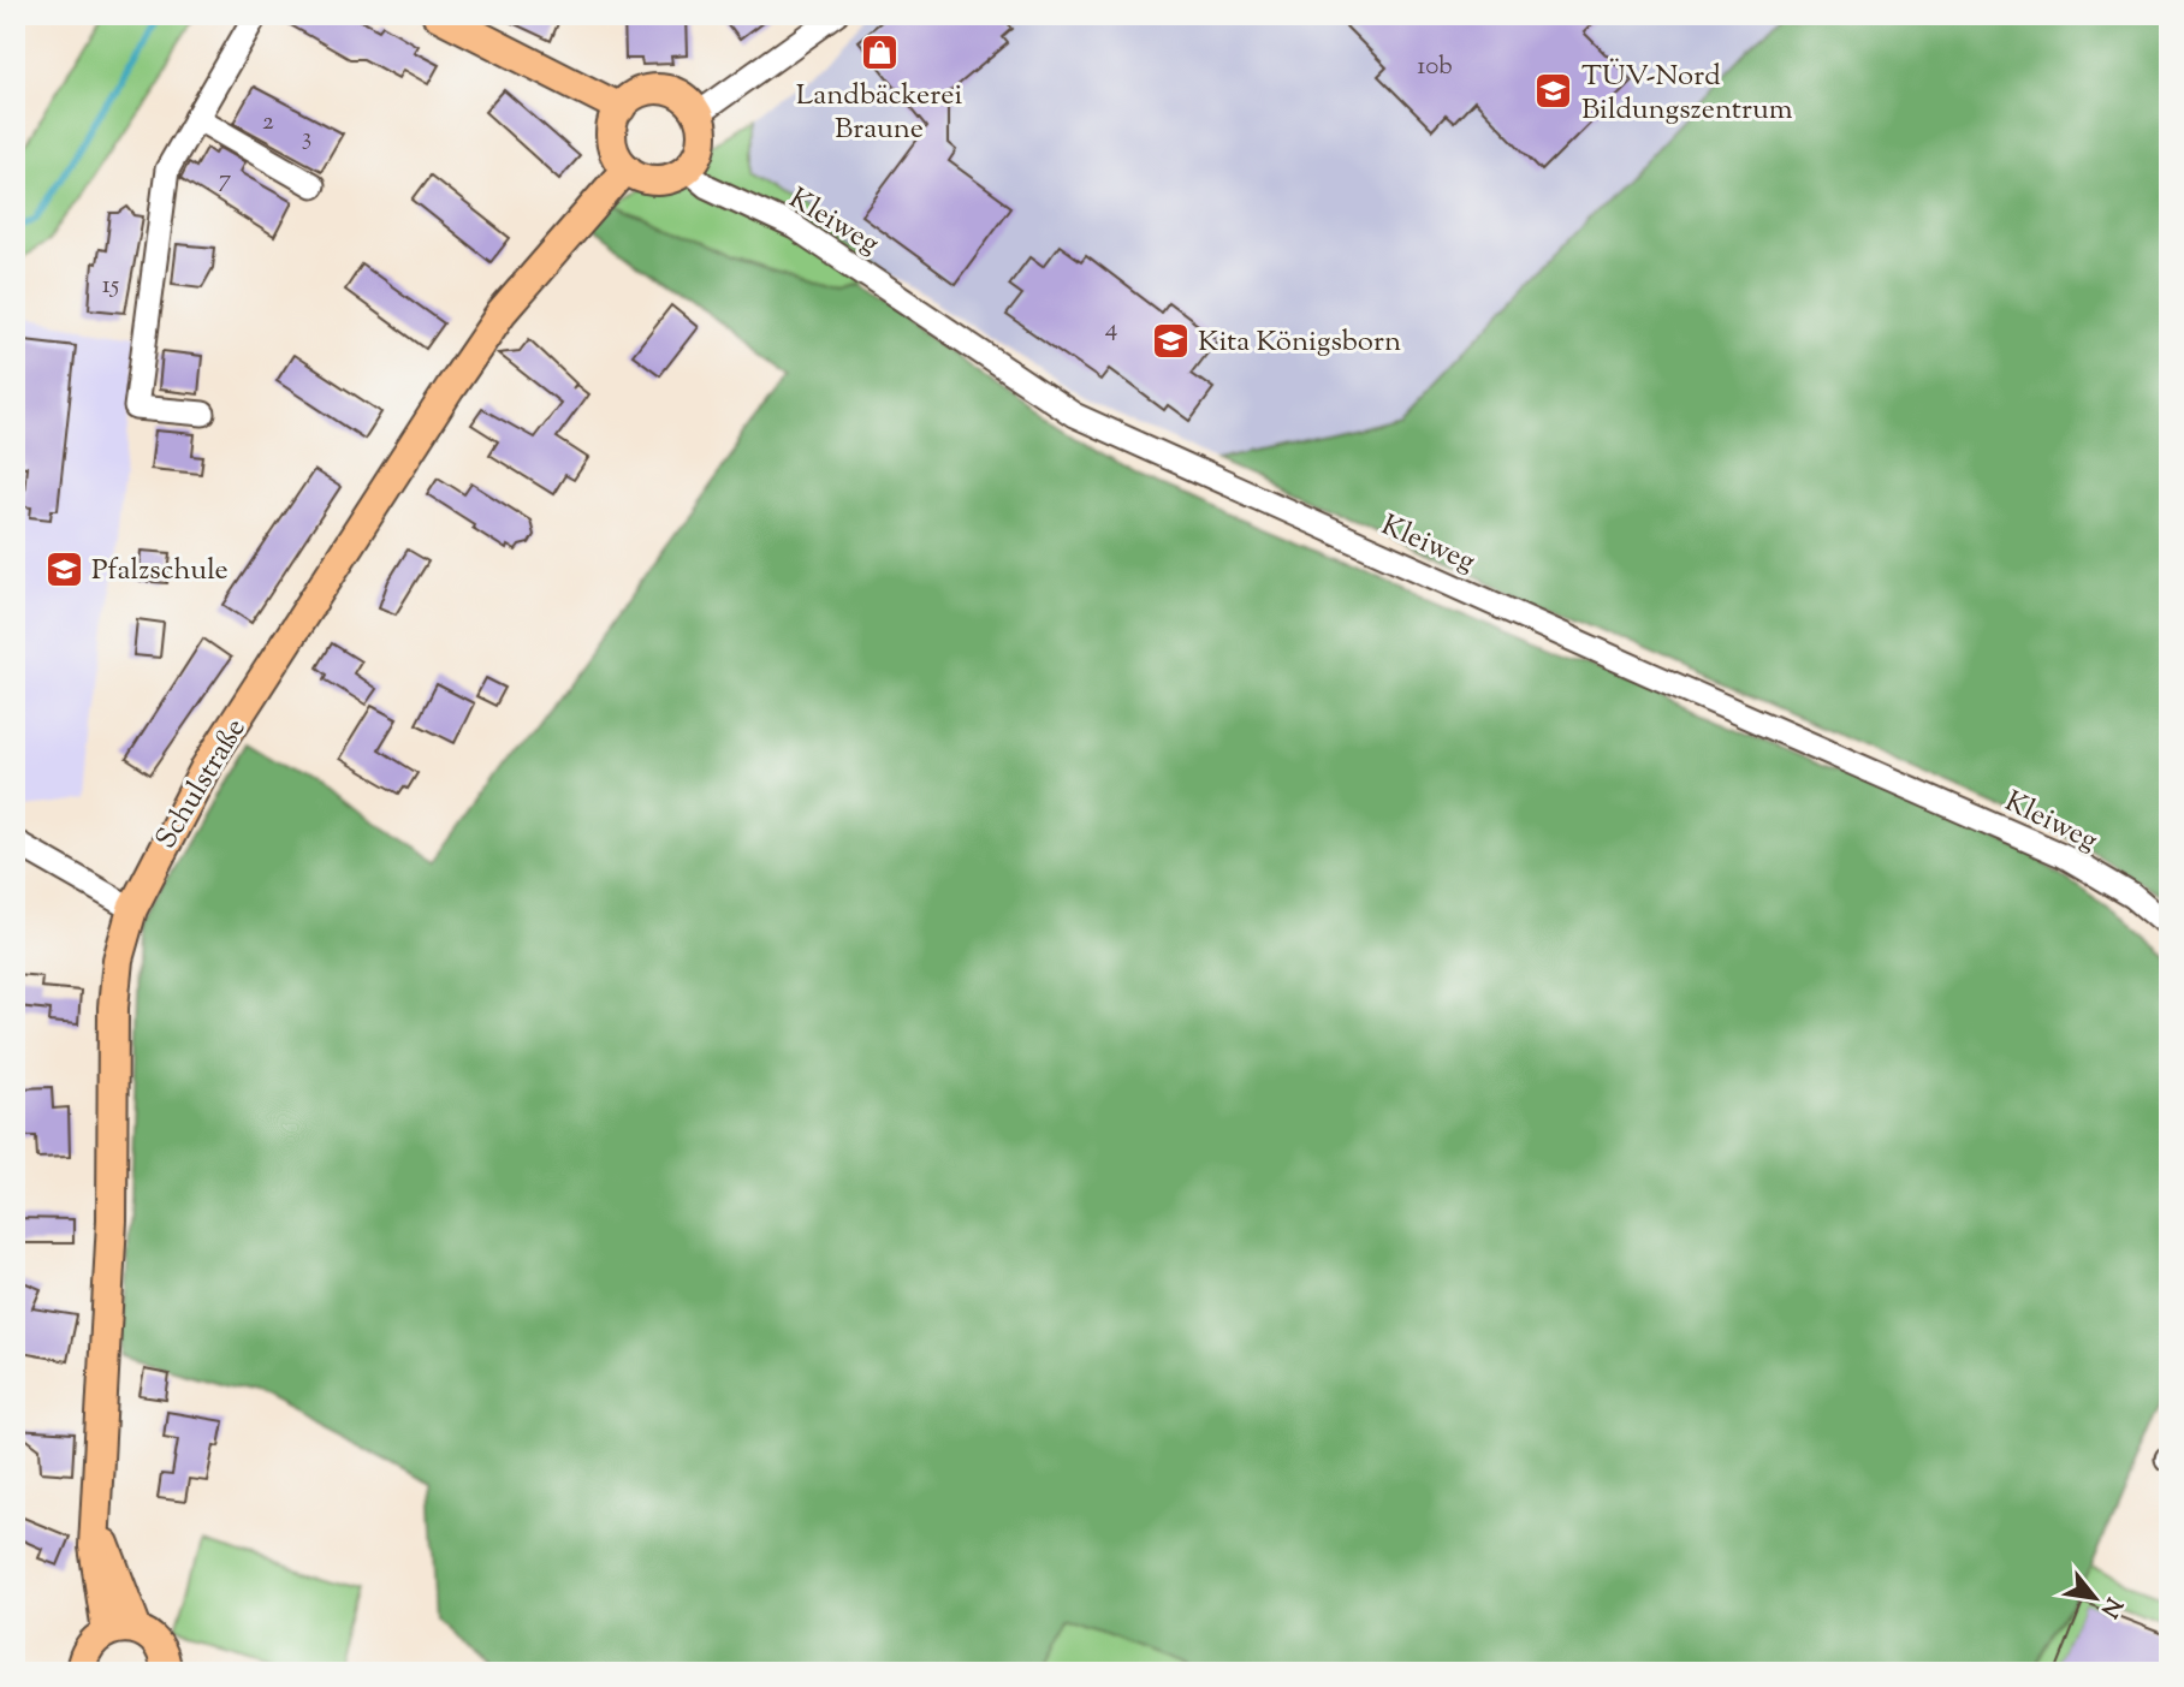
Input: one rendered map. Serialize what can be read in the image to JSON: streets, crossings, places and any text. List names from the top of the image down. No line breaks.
{"streets":{"main road":["Schulstraße"],"street":["Kleiweg"]},"crossings":[["Kleiweg","Schulstraße"]],"places":{"shop":["Landbäckerei Braune"],"school or university":["TÜV-Nord Bildungszentrum","Kita Königsborn","Pfalzschule"]},"house_numbers":["10b","2","3","7","15","4"],"north":"bottom right"}
